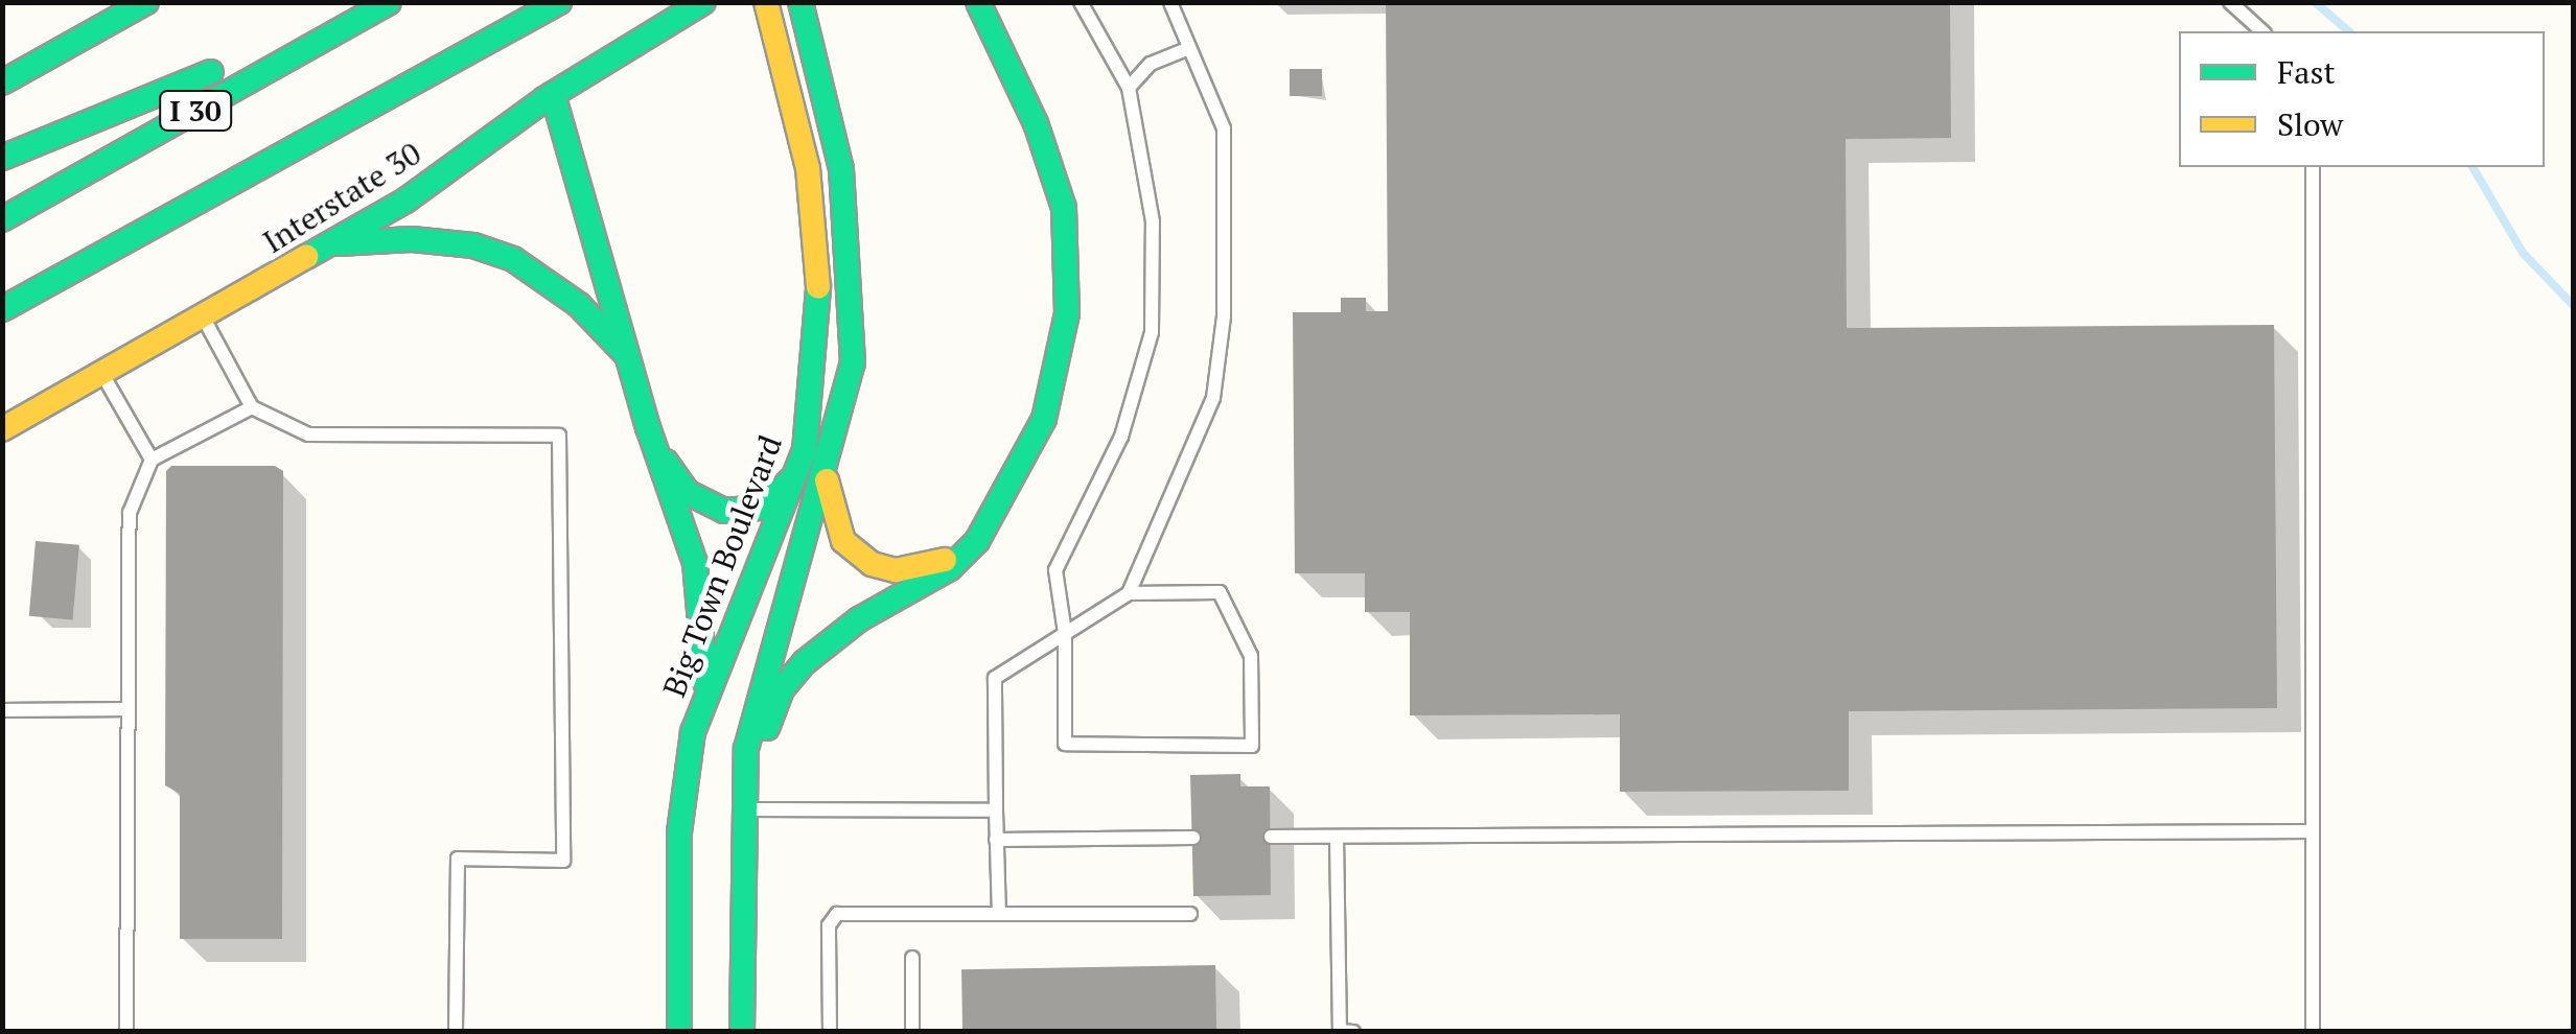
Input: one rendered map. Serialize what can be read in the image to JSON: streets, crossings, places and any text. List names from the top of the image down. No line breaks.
{"streets":{"main road":["I 30","Interstate 30","Big Town Boulevard"]},"legend":["Fast","Slow"]}
